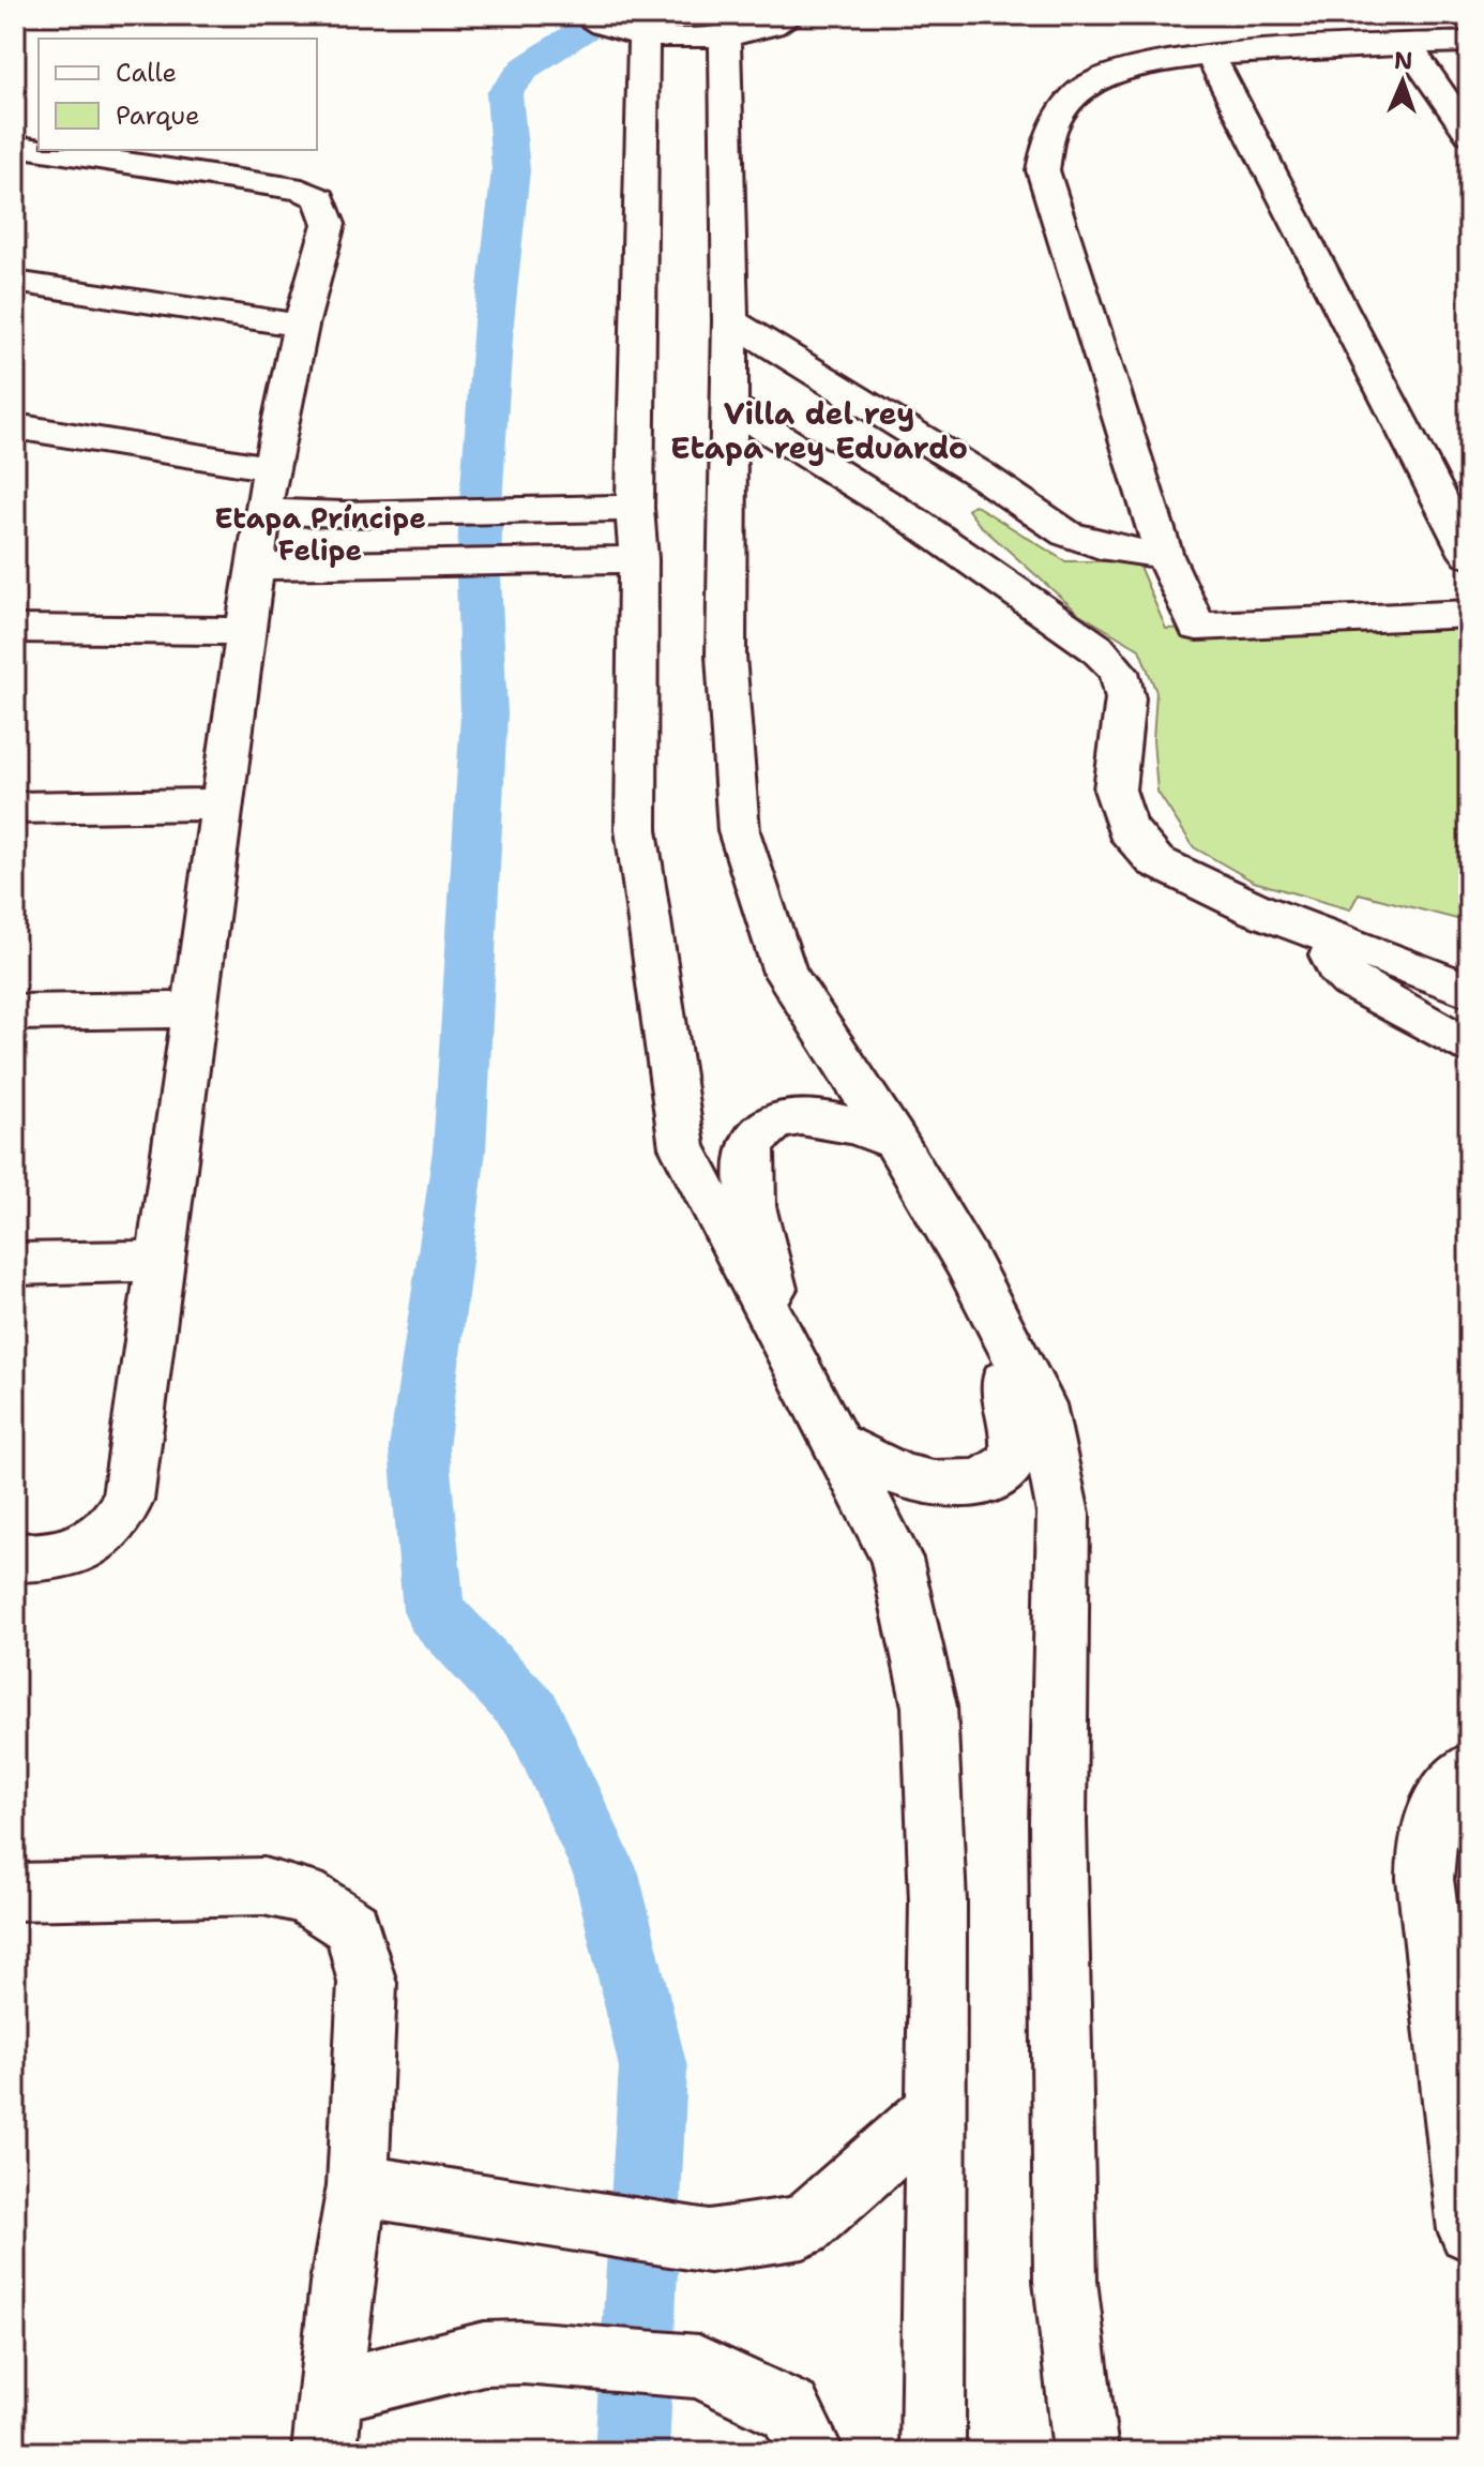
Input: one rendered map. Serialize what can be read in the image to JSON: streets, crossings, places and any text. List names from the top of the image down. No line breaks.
{"districts":["Villa del rey Etapa rey Eduardo","Etapa Príncipe Felipe"],"legend":["Calle","Parque"],"north":"top"}
